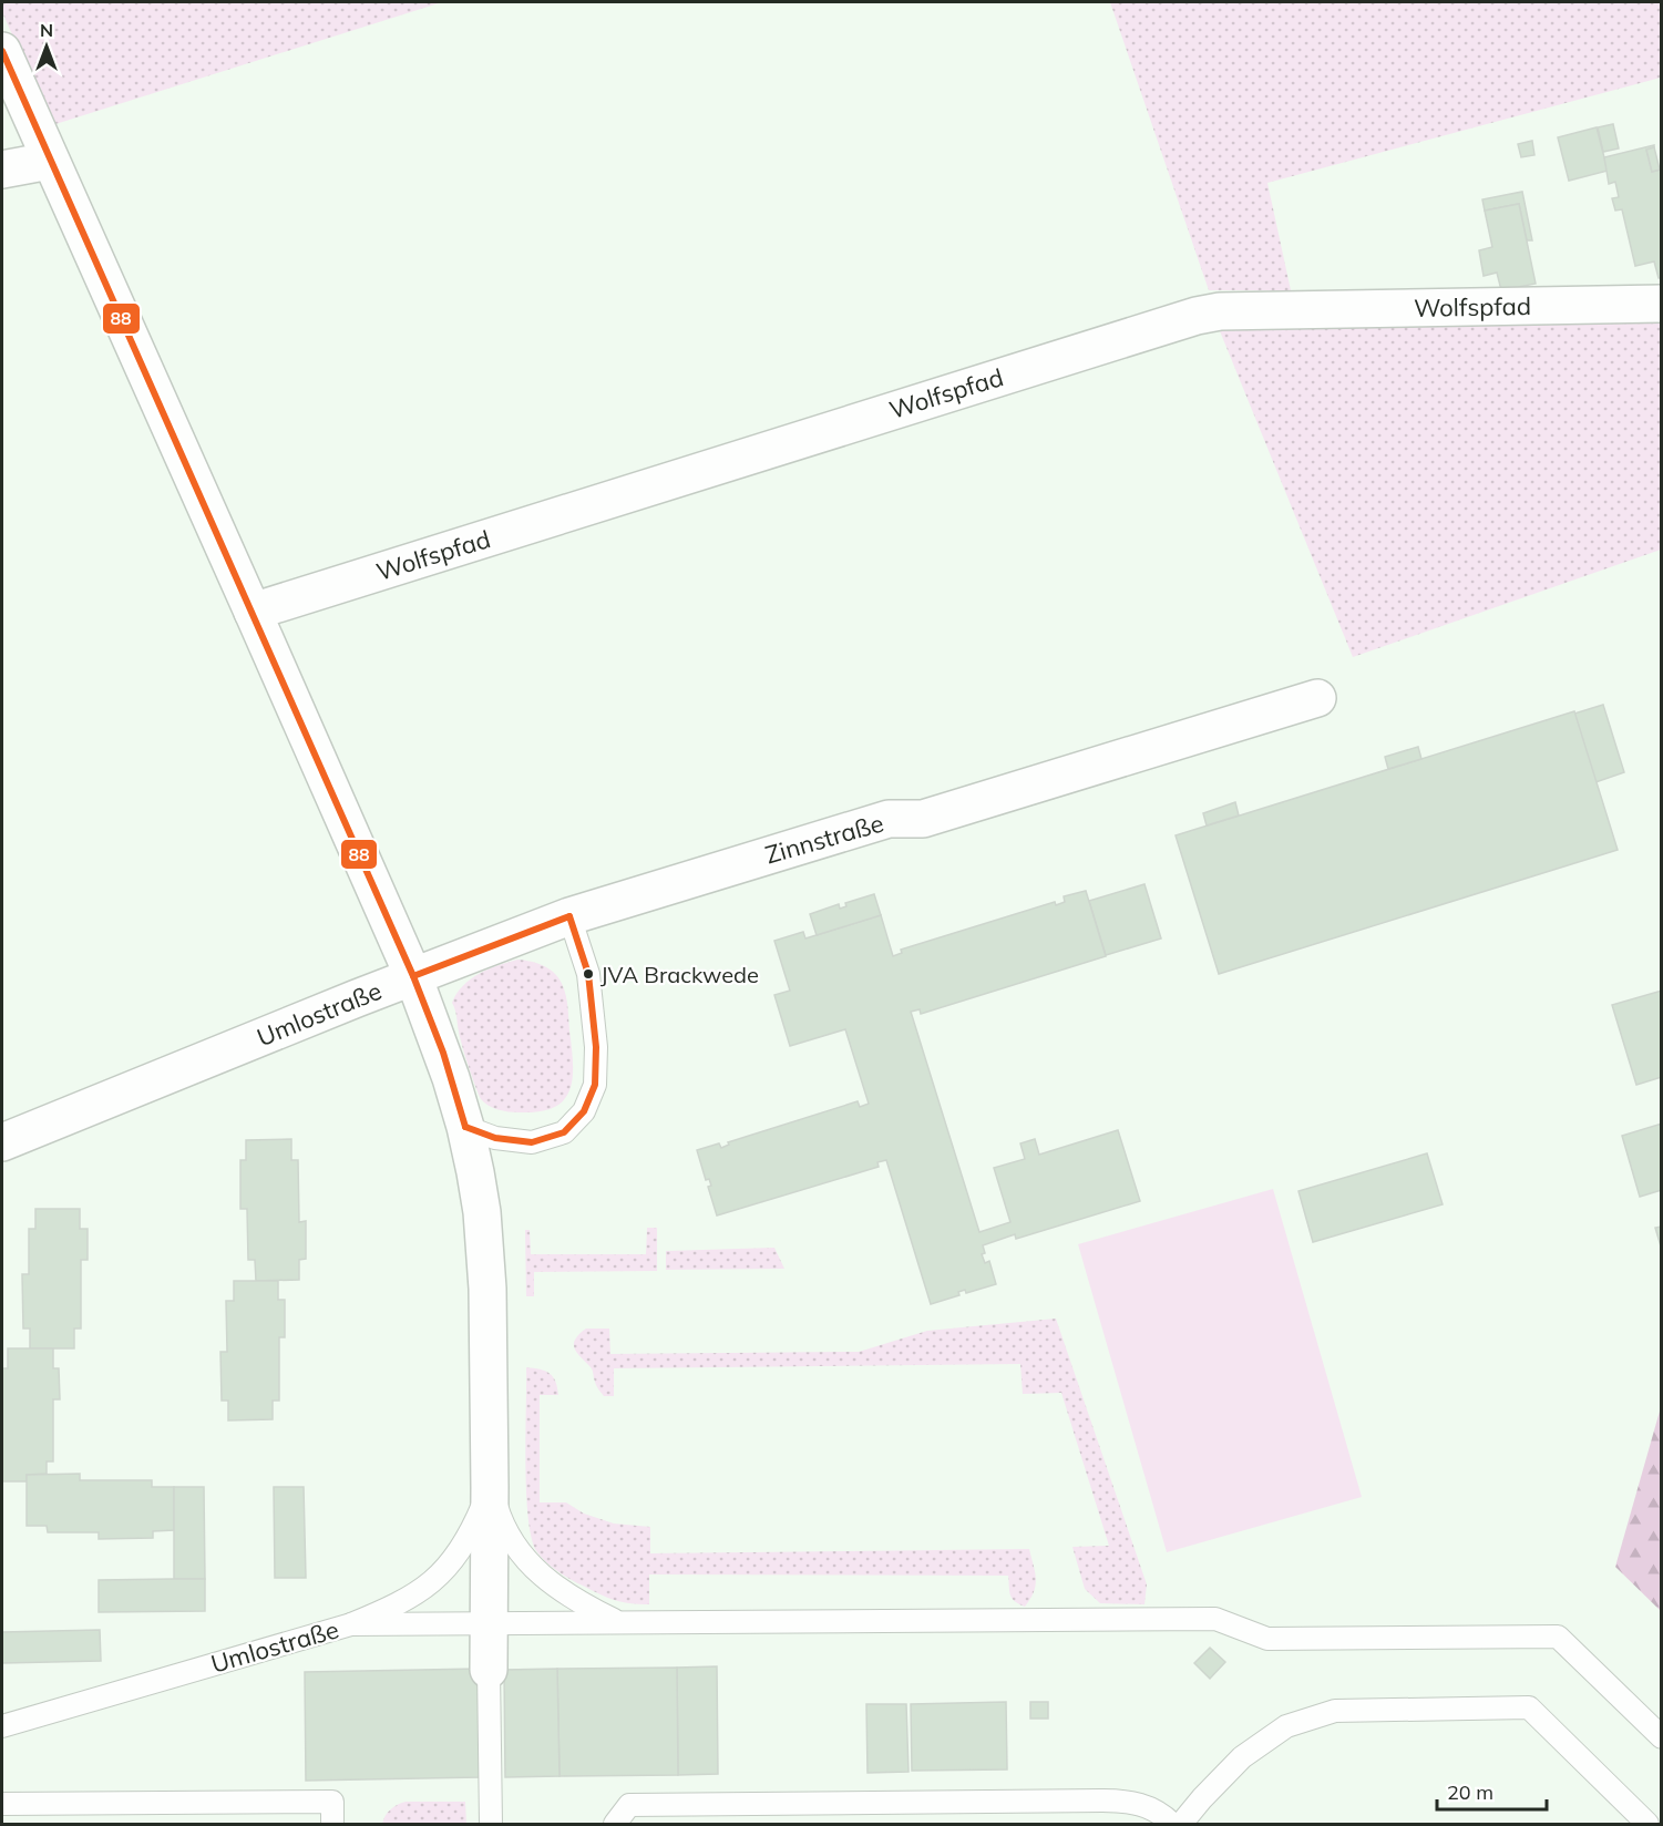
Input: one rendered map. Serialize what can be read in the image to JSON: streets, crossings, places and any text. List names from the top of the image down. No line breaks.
{"streets":{"street":["Wolfspfad","Zinnstraße","Umlostraße"]},"crossings":[["Zinnstraße","Umlostraße"]],"places":["JVA Brackwede"],"lines":["transit line 88"],"scale_bar":"20 m","north":"top"}
